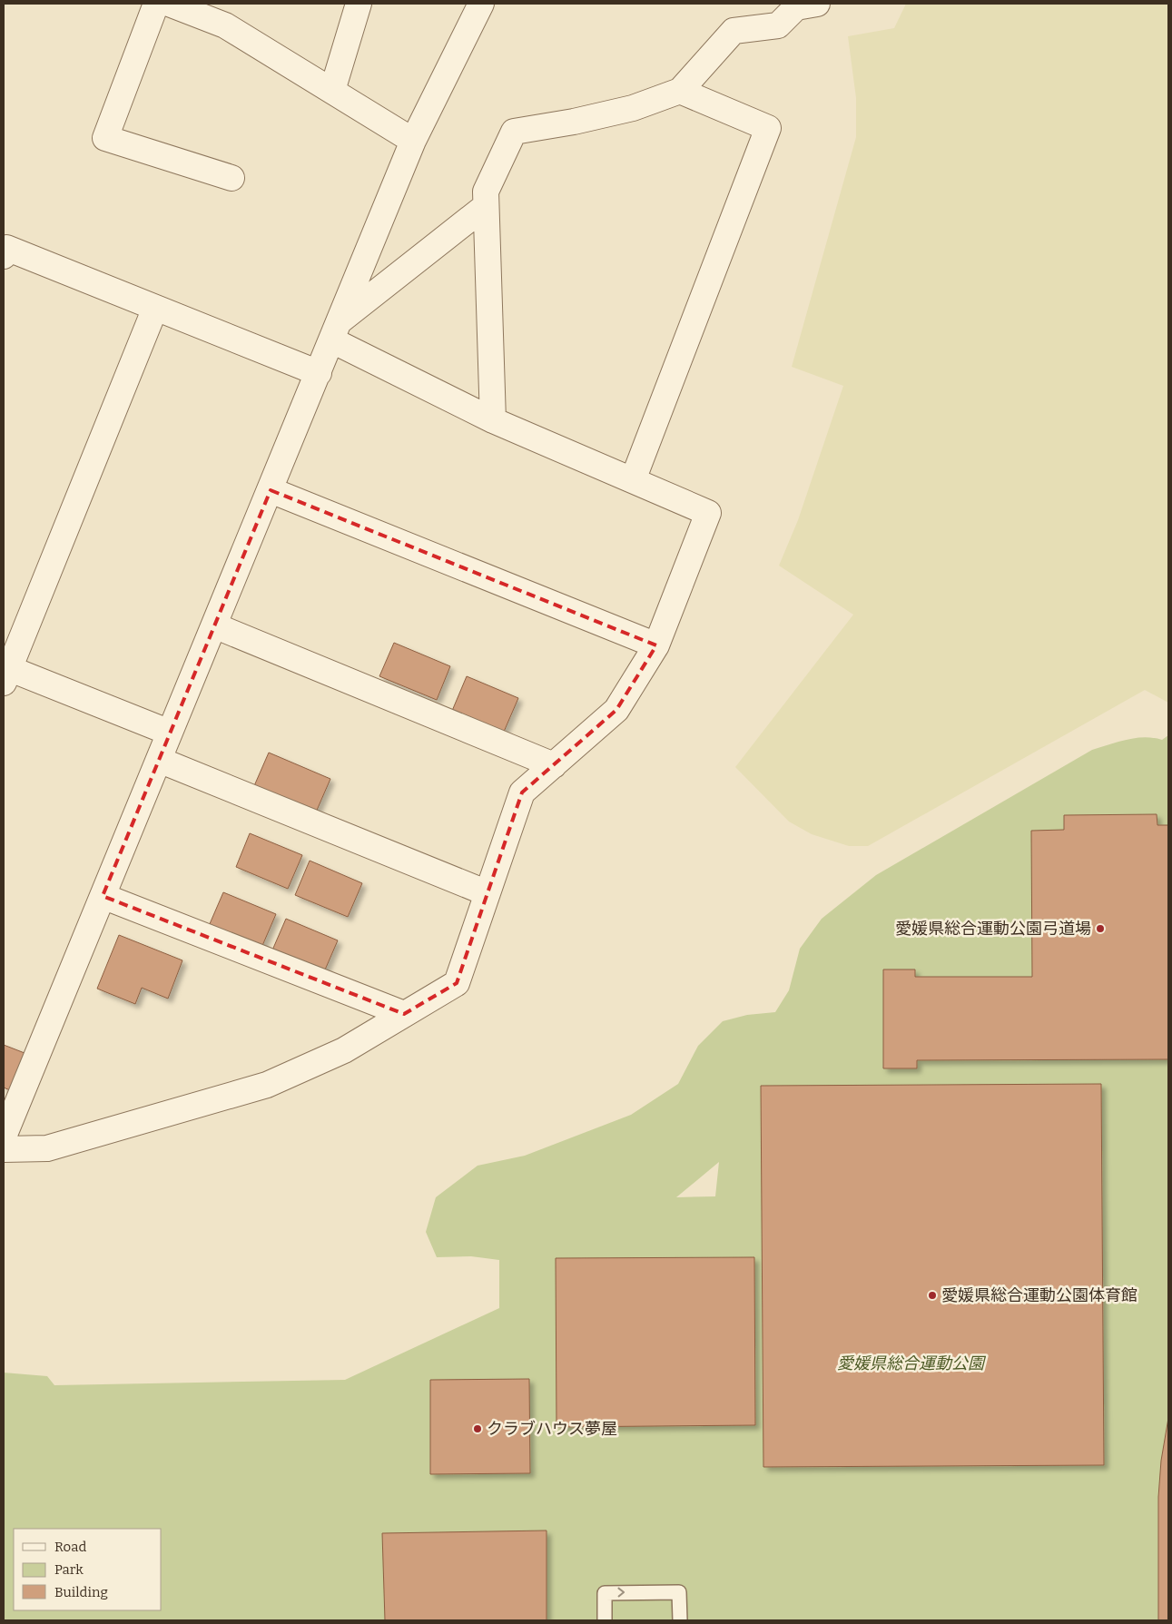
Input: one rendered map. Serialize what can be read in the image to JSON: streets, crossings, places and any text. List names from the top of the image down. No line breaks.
{"parks":["愛媛県総合運動公園"],"places":["愛媛県総合運動公園弓道場","愛媛県総合運動公園体育館","クラブハウス夢屋"],"legend":["Road","Park","Building"]}
